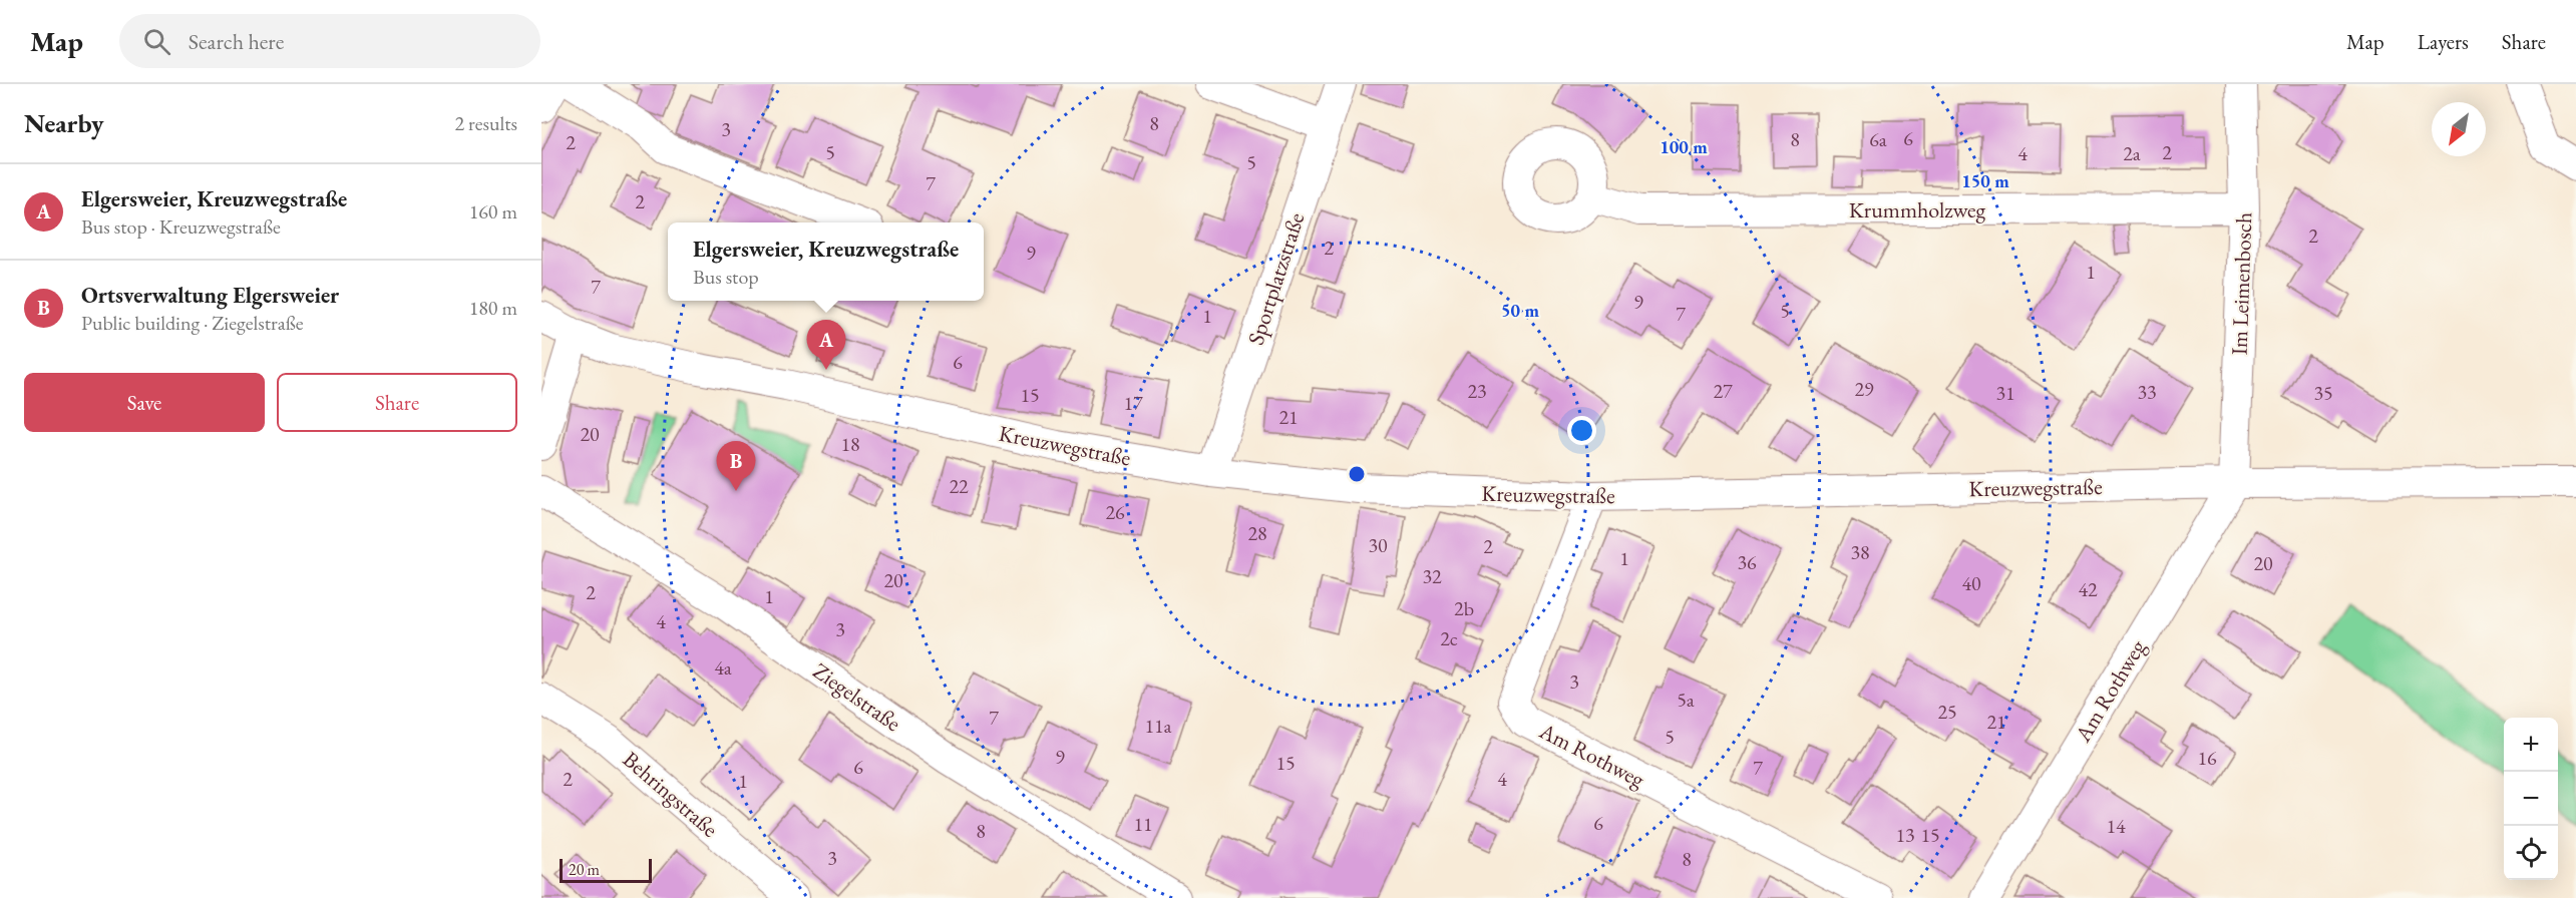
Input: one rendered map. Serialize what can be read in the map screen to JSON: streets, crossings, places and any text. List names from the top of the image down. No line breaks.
{"streets":{"street":["Krummholzweg","Sportplatzstraße","Im Leimenbosch","Kreuzwegstraße","Am Rothweg","Ziegelstraße","Behringstraße"]},"crossings":[["Krummholzweg","Im Leimenbosch"],["Sportplatzstraße","Kreuzwegstraße"],["Im Leimenbosch","Kreuzwegstraße"],["Im Leimenbosch","Am Rothweg"],["Kreuzwegstraße","Am Rothweg"]],"house_numbers":["8","3","6","8","6a","2","5","2","4","2a","5","7","2","2","2","9","1","7","9","5","7","1","6","29","23","27","33","31","35","15","17","21","20","18","22","26","28","30","2","38","1","36","20","32","20","40","42","2","1","2b","4","3","2c","4a","3","5a","25","7","21","11a","5","9","16","15","6","7","2","4","1","6","11","14","8","13","15","3","8"],"scale_bar":"20 m","north":"bottom left","page":{"header":"Map","search":"Search here","nav":["Map","Layers","Share"],"heading":["Nearby","2 results"],"list":[{"mark":"A","name":"Elgersweier, Kreuzwegstraße","note":"Bus stop · Kreuzwegstraße","value":"160 m"},{"mark":"B","name":"Ortsverwaltung Elgersweier","note":"Public building · Ziegelstraße","value":"180 m"}],"popup":["Elgersweier, Kreuzwegstraße","Bus stop"],"pins":["A","B"],"buttons":["Save","Share"],"map_buttons":["+","−"],"scale":"20 m"},"rings":["100 m","150 m","50 m"]}
